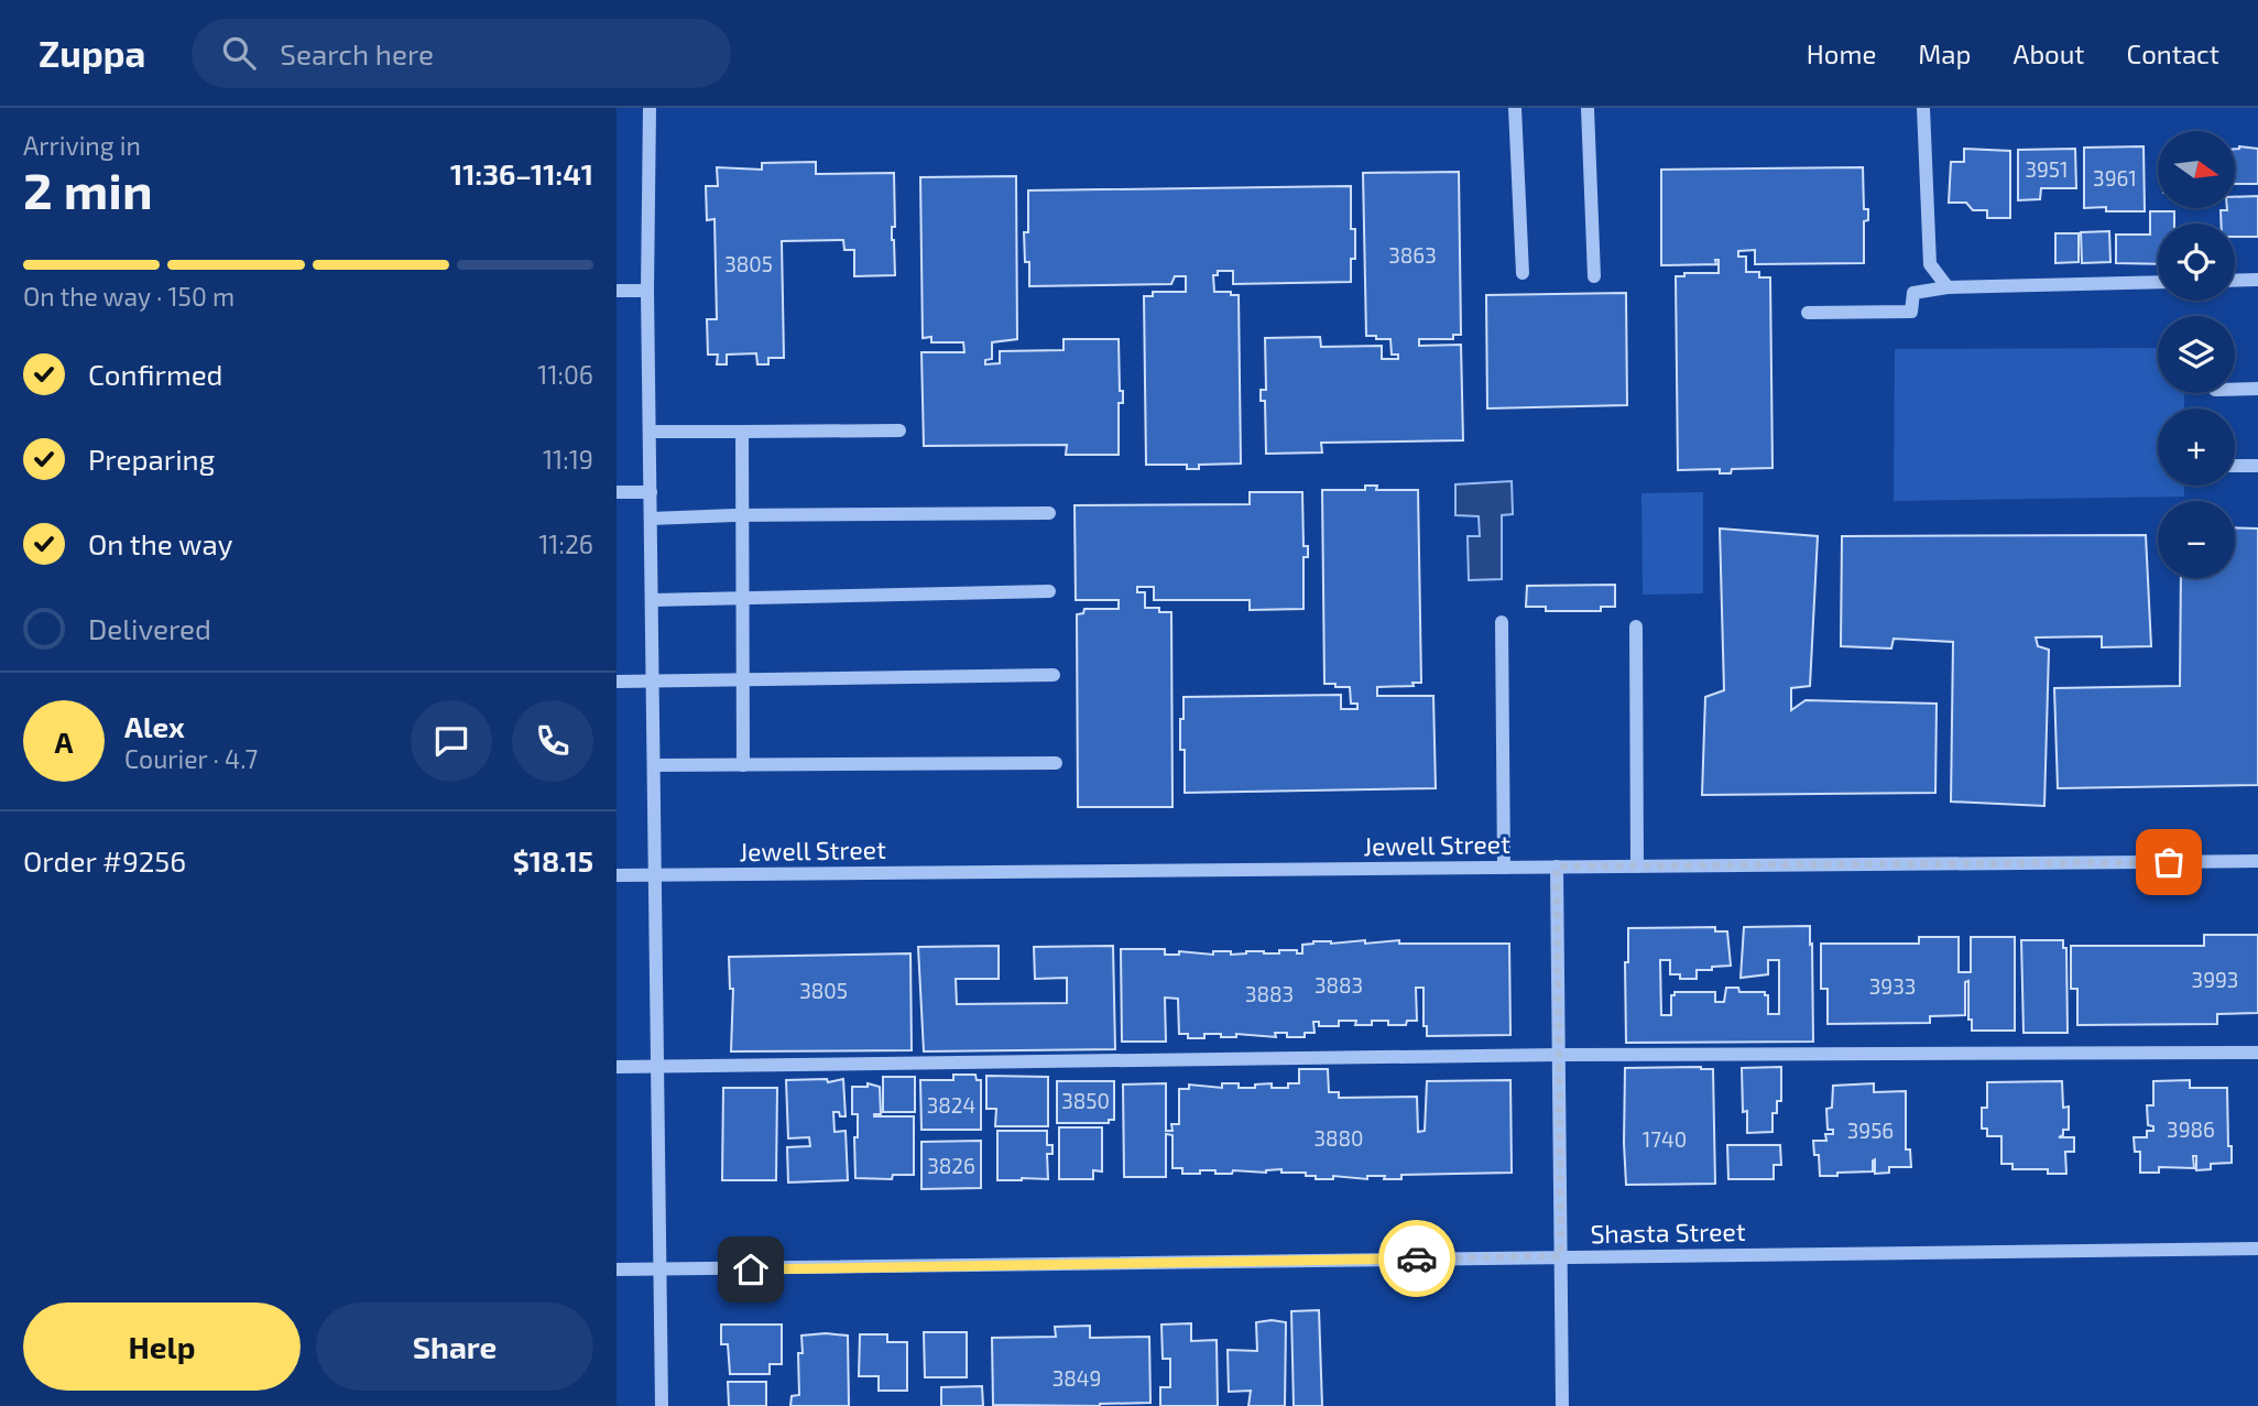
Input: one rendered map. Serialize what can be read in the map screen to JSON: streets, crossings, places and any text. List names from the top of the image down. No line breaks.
{"streets":{"street":["Jewell Street","Shasta Street"]},"house_numbers":["3951","3961","3863","3805","3993","3883","3933","3805","3883","3850","3824","3986","3956","3880","1740","3826","3849"],"north":"right","page":{"header":"Zuppa","search":"Search here","nav":["Home","Map","About","Contact"],"heading":["2 min","Arriving in","11:36–11:41"],"panel":["Alex","Courier · 4.7","Order #9256","$18.15"],"map_buttons":["+","−"],"bar":"On the way · 150 m","list":[["Confirmed","11:06"],["Preparing","11:19"],["On the way","11:26"],"Delivered"],"round":"A","buttons":["Help","Share"]}}
